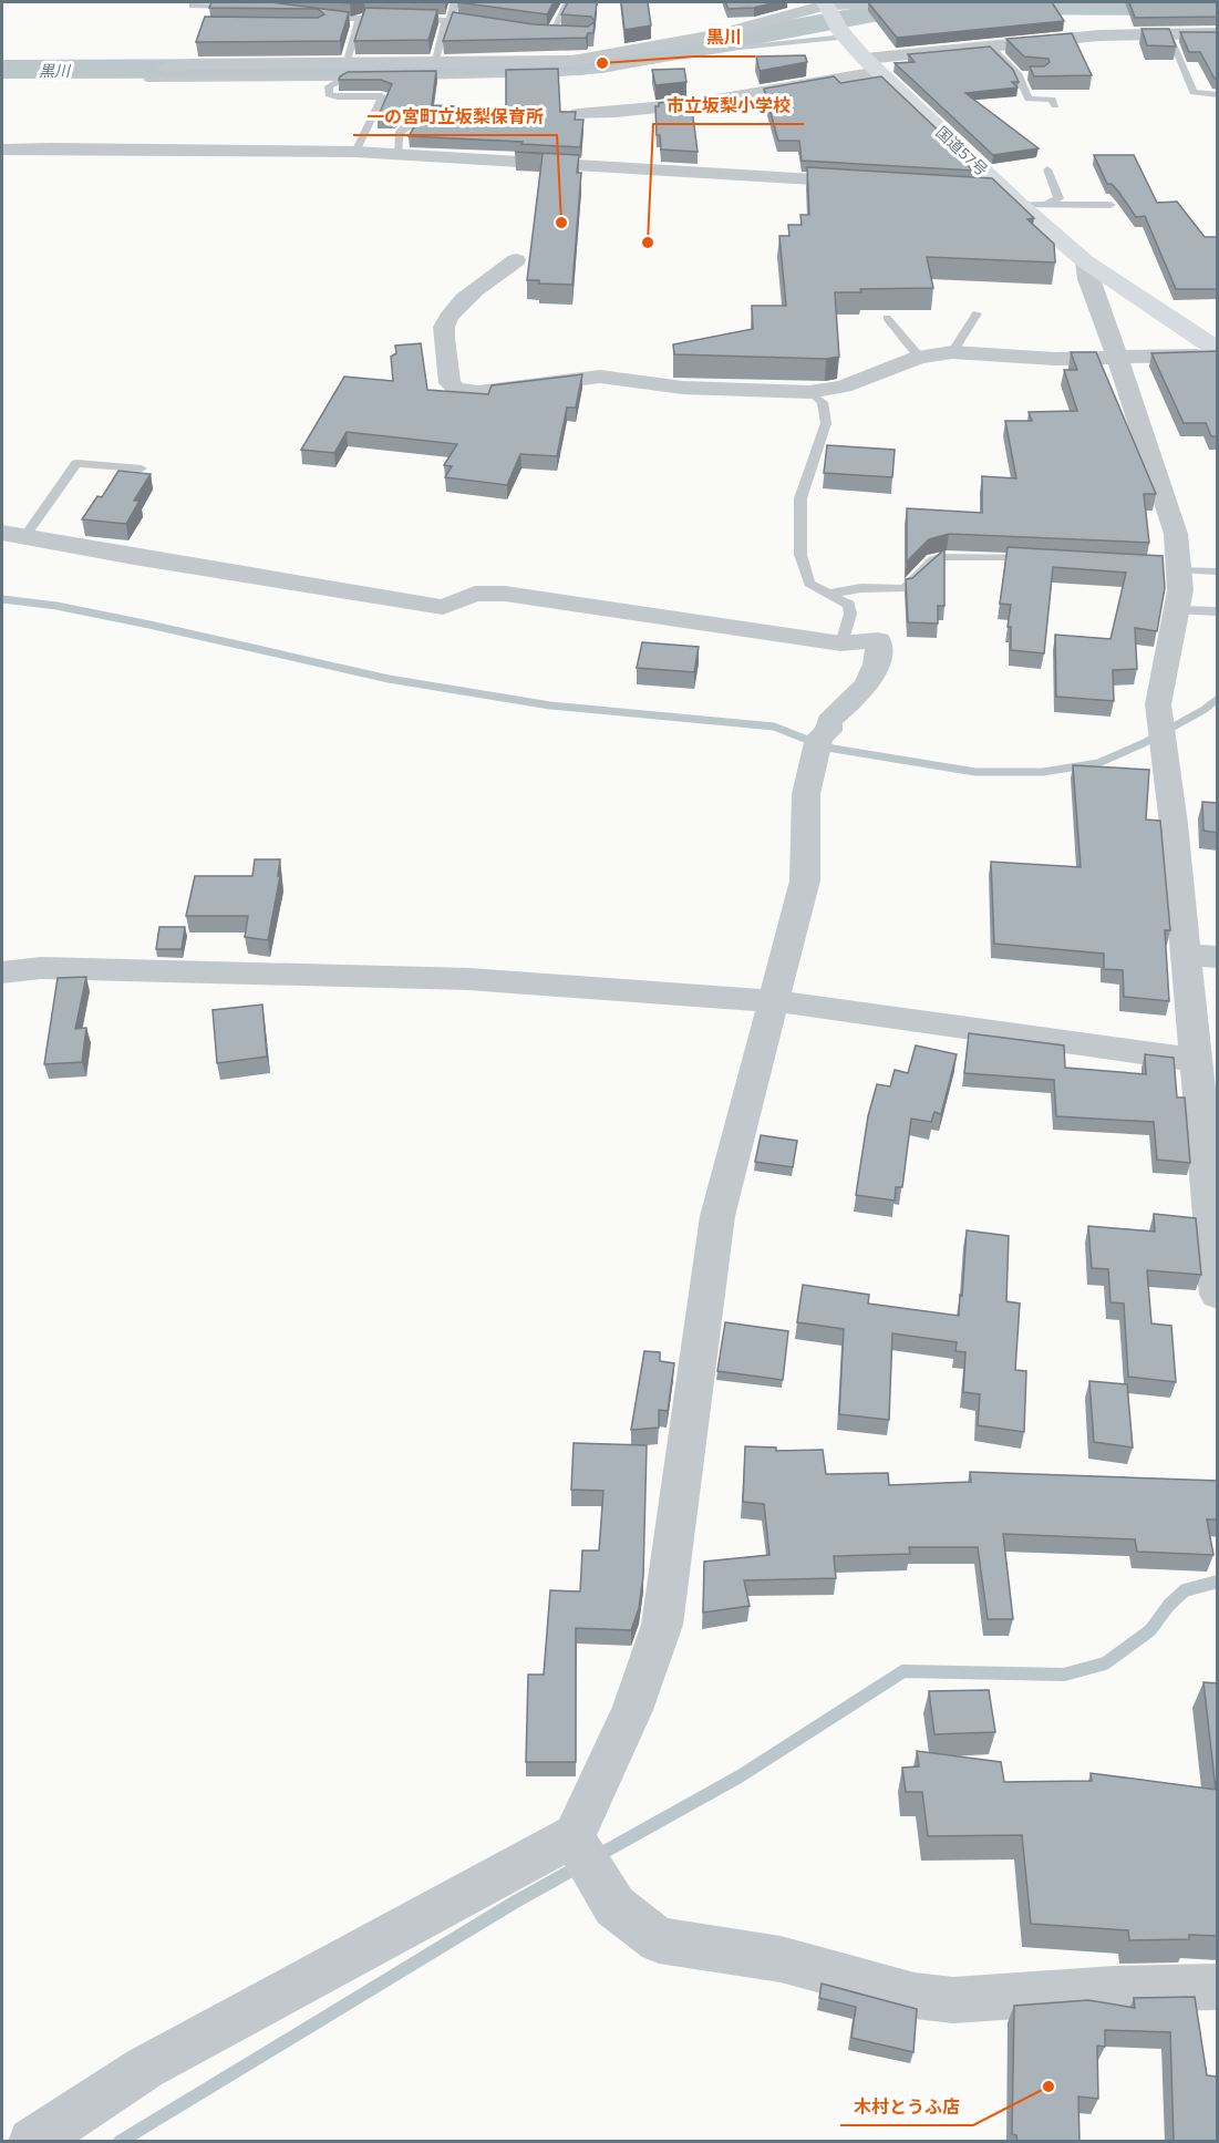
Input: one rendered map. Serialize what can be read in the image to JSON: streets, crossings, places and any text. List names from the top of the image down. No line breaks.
{"streets":{"highway":["国道57号"]},"water":["黒川"],"places":["黒川","一の宮町立坂梨保育所","市立坂梨小学校","木村とうふ店"]}
